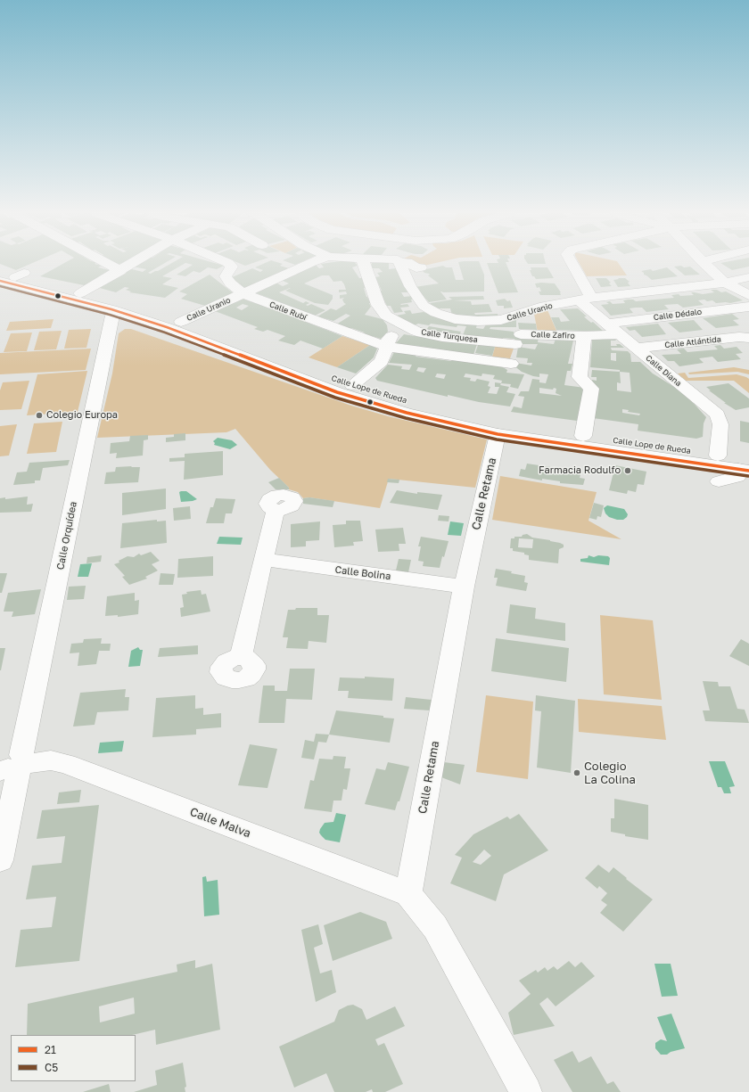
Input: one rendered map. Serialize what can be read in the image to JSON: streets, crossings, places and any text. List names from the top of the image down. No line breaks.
{"streets":{"street":["Calle Uranio","Calle Rubí","Calle Dédalo","Calle Zafiro","Calle Turquesa","Calle Atlántida","Calle Diana","Calle Lope de Rueda","Calle Retama","Calle Orquídea","Calle Bolina","Calle Malva"]},"crossings":[["Calle Uranio","Calle Rubí"],["Calle Uranio","Calle Diana"],["Calle Uranio","Calle Lope de Rueda"],["Calle Dédalo","Calle Diana"],["Calle Zafiro","Calle Turquesa"],["Calle Zafiro","Calle Diana"],["Calle Zafiro","Calle Lope de Rueda"],["Calle Atlántida","Calle Diana"],["Calle Diana","Calle Lope de Rueda"],["Calle Lope de Rueda","Calle Retama"],["Calle Lope de Rueda","Calle Orquídea"],["Calle Retama","Calle Bolina"],["Calle Retama","Calle Malva"],["Calle Orquídea","Calle Malva"]],"places":["Colegio Europa","Farmacia Rodulfo","Colegio La Colina"],"lines":["transit line 21","transit line C5"],"legend":["21","C5"]}
